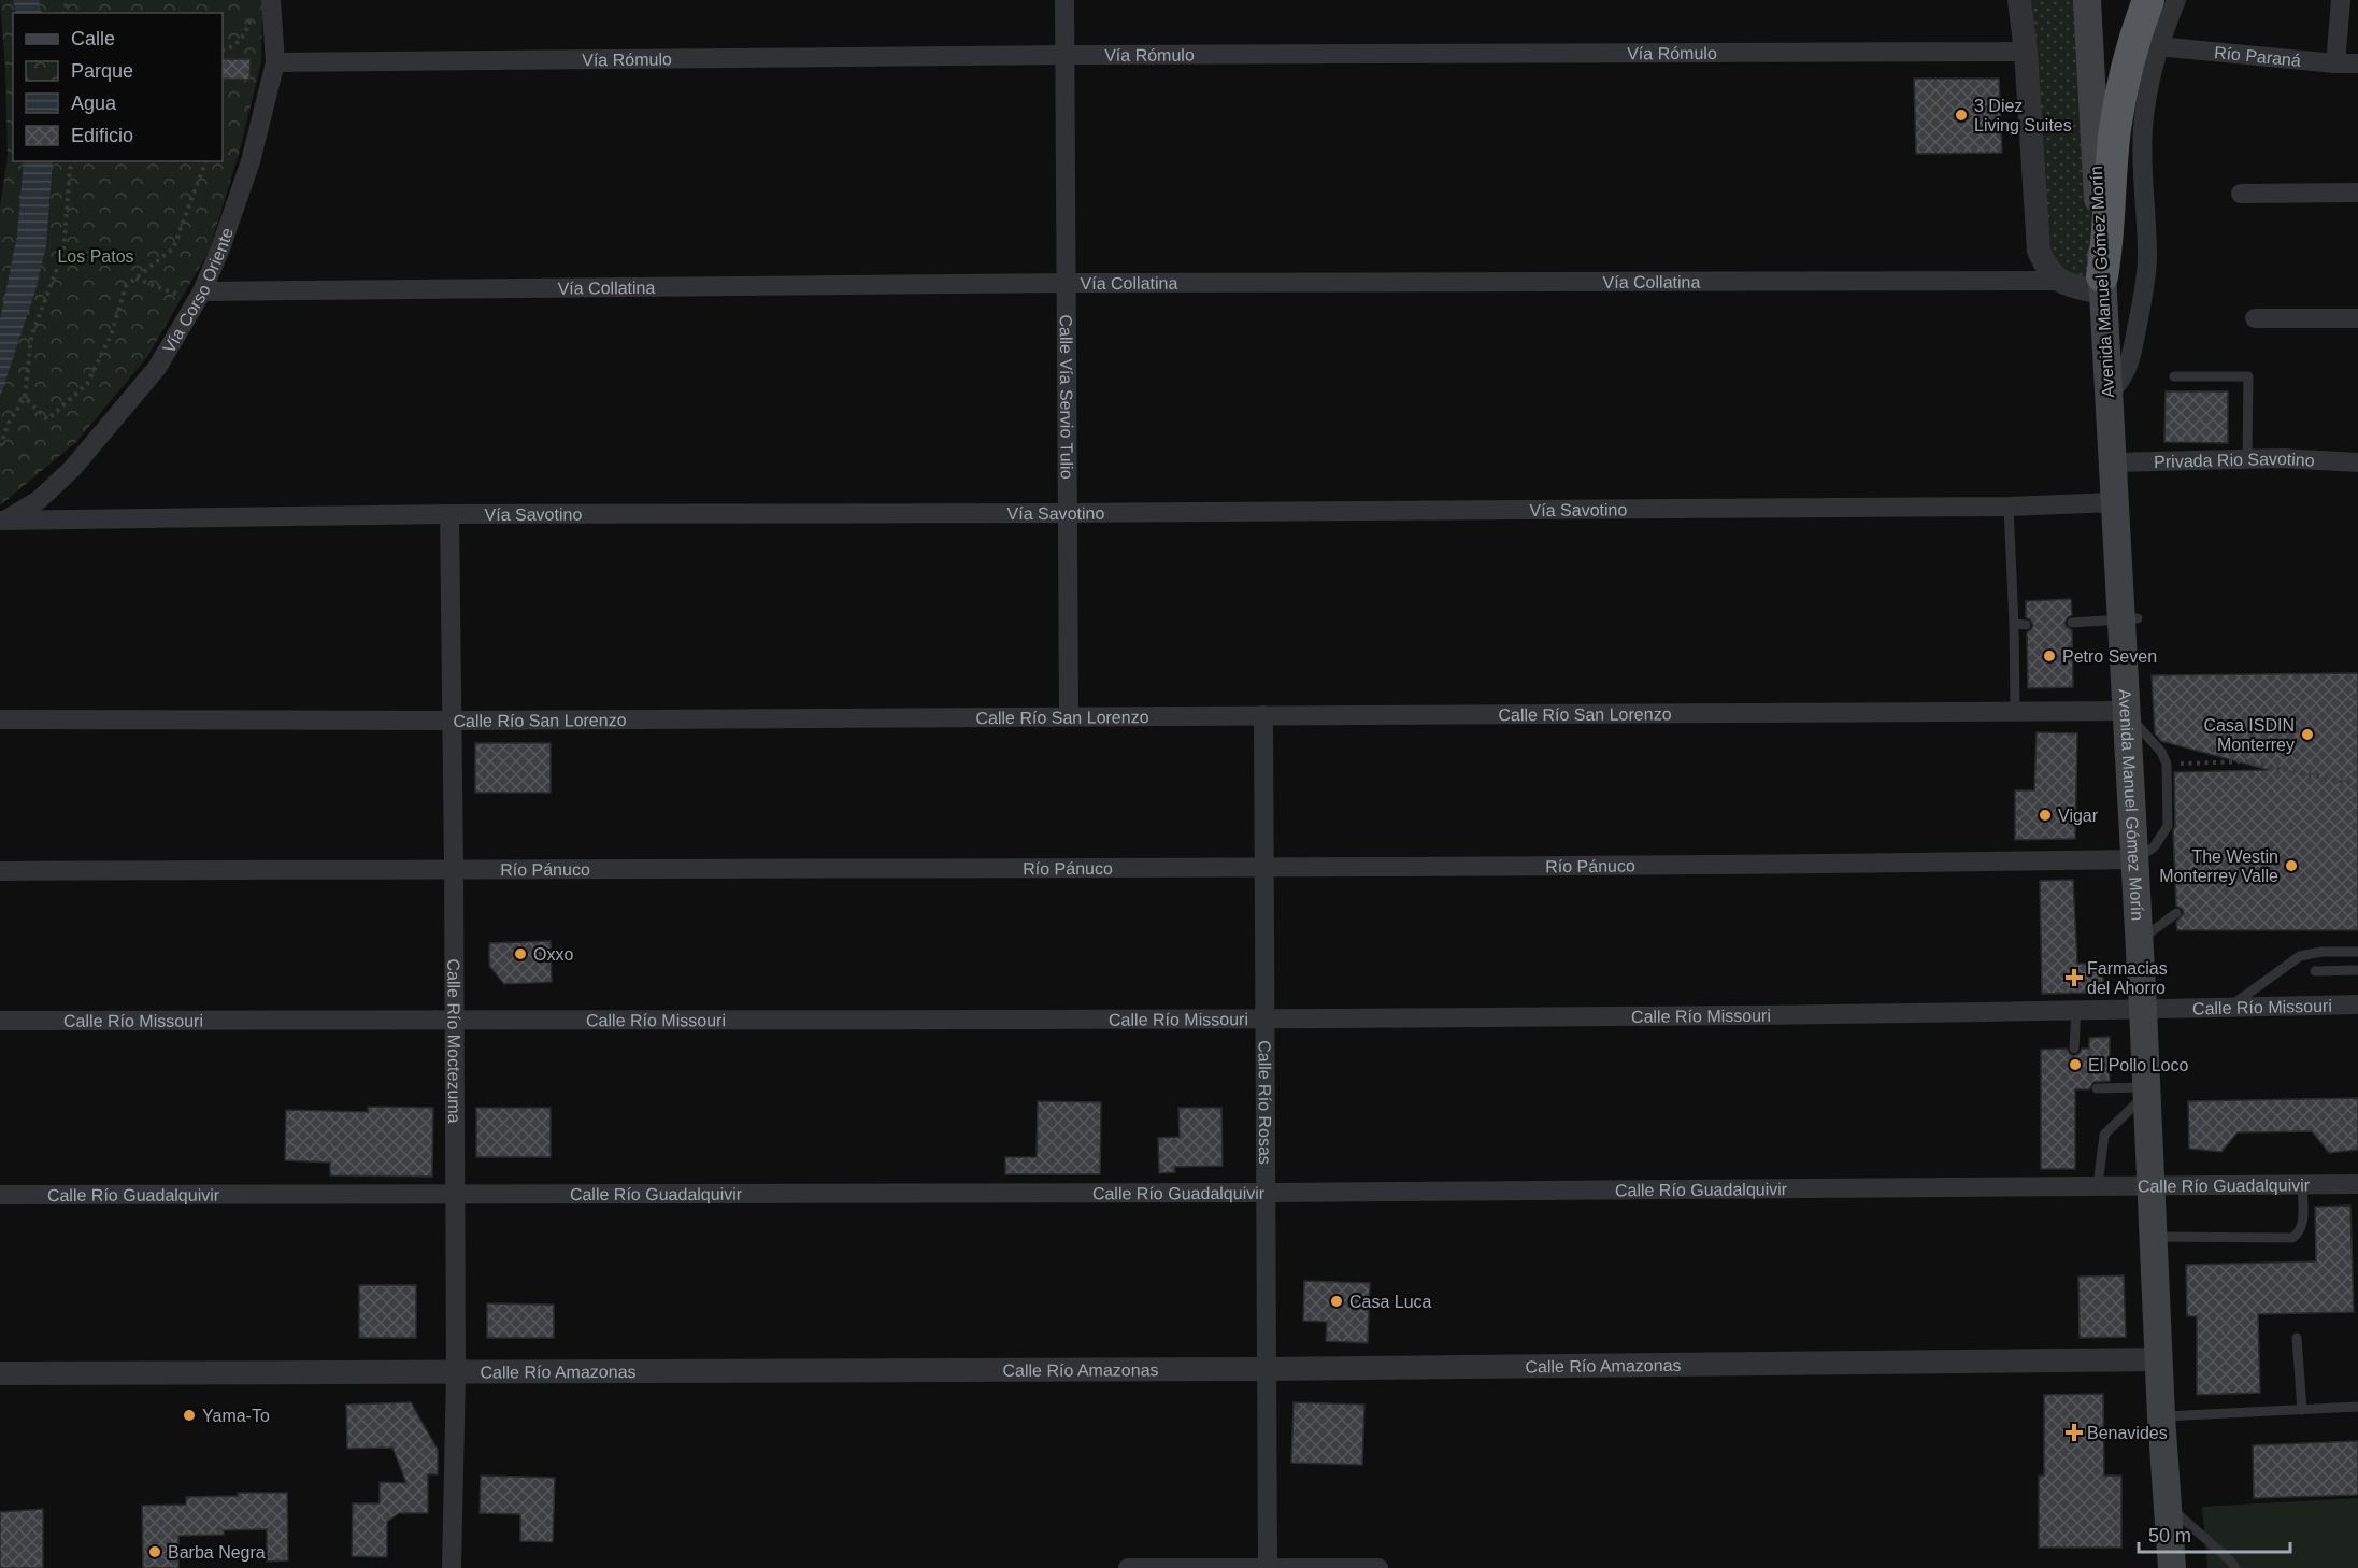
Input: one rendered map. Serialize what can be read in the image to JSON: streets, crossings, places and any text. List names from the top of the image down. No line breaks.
{"streets":{"main road":["Avenida Manuel Gómez Morín"],"street":["Vía Rómulo","Río Paraná","Vía Collatina","Vía Corso Oriente","Calle Vía Servio Tulio","Privada Rio Savotino","Vía Savotino","Calle Río San Lorenzo","Río Pánuco","Calle Río Missouri","Calle Río Moctezuma","Calle Río Rosas","Calle Río Guadalquivir","Calle Río Amazonas"]},"crossings":[["Vía Rómulo","Vía Corso Oriente"],["Vía Rómulo","Calle Vía Servio Tulio"],["Vía Collatina","Vía Corso Oriente"],["Vía Collatina","Calle Vía Servio Tulio"],["Avenida Manuel Gómez Morín","Privada Rio Savotino"],["Avenida Manuel Gómez Morín","Vía Savotino"],["Avenida Manuel Gómez Morín","Calle Río San Lorenzo"],["Avenida Manuel Gómez Morín","Río Pánuco"],["Avenida Manuel Gómez Morín","Calle Río Missouri"],["Avenida Manuel Gómez Morín","Calle Río Guadalquivir"],["Avenida Manuel Gómez Morín","Calle Río Amazonas"],["Vía Corso Oriente","Vía Savotino"],["Calle Vía Servio Tulio","Vía Savotino"],["Calle Vía Servio Tulio","Calle Río San Lorenzo"],["Vía Savotino","Calle Río Moctezuma"],["Calle Río San Lorenzo","Calle Río Moctezuma"],["Calle Río San Lorenzo","Calle Río Rosas"],["Río Pánuco","Calle Río Moctezuma"],["Río Pánuco","Calle Río Rosas"],["Calle Río Missouri","Calle Río Moctezuma"],["Calle Río Missouri","Calle Río Rosas"],["Calle Río Moctezuma","Calle Río Guadalquivir"],["Calle Río Moctezuma","Calle Río Amazonas"],["Calle Río Rosas","Calle Río Guadalquivir"],["Calle Río Rosas","Calle Río Amazonas"]],"parks":["Los Patos"],"places":{"other":["3 Diez Living Suites","Petro Seven","Casa ISDIN Monterrey","Vigar","The Westin Monterrey Valle","Oxxo","El Pollo Loco","Casa Luca","Yama-To","Barba Negra"],"health":["Farmacias del Ahorro","Benavides"]},"legend":["Calle","Parque","Agua","Edificio"],"scale_bar":"50 m"}
